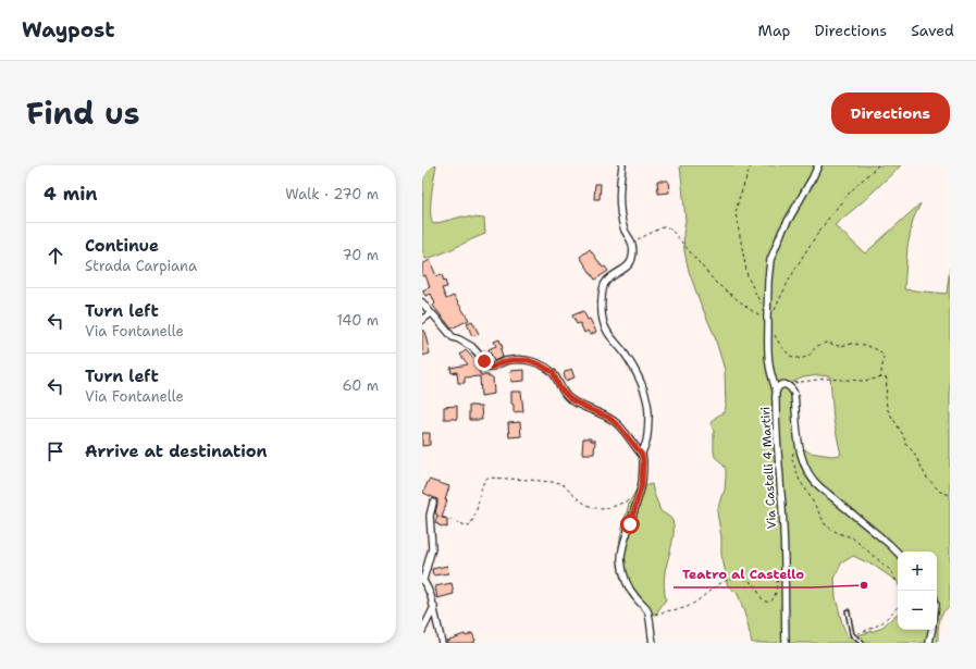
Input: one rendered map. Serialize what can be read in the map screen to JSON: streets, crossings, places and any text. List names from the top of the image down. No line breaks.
{"streets":{"street":["Via Castelli 4 Martiri"]},"places":["Teatro al Castello"],"page":{"header":"Waypost","nav":["Map","Directions","Saved"],"title":"Find us","buttons":"Directions","heading":["4 min","Walk · 270 m"],"list":[["Continue","Strada Carpiana","70 m"],["Turn left","Via Fontanelle","140 m"],["Turn left","Via Fontanelle","60 m"],"Arrive at destination"],"map_buttons":["+","−"]}}
